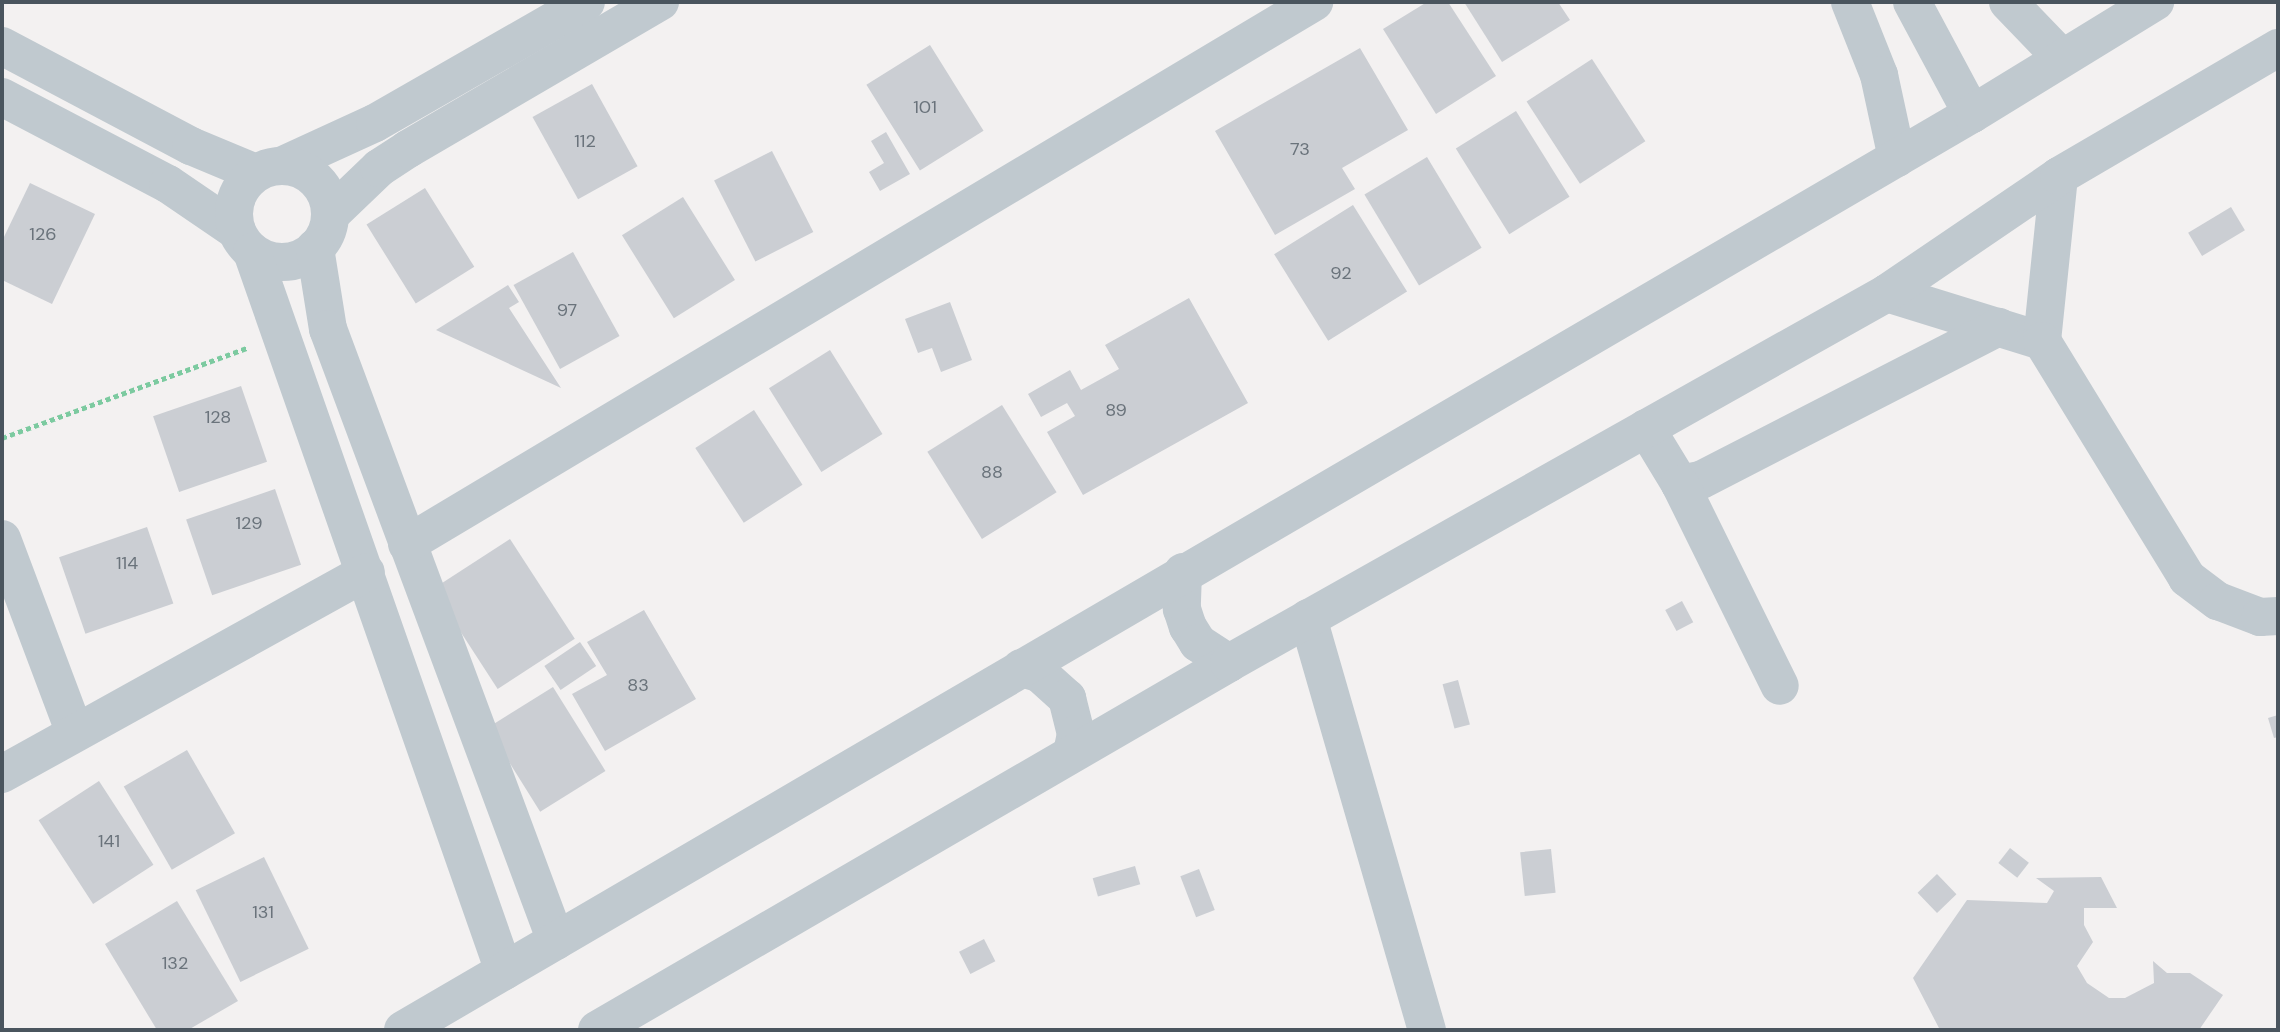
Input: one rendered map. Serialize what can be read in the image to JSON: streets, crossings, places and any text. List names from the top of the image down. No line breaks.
{"house_numbers":["101","112","73","126","92","97","89","128","88","129","114","83","141","131","132"]}
